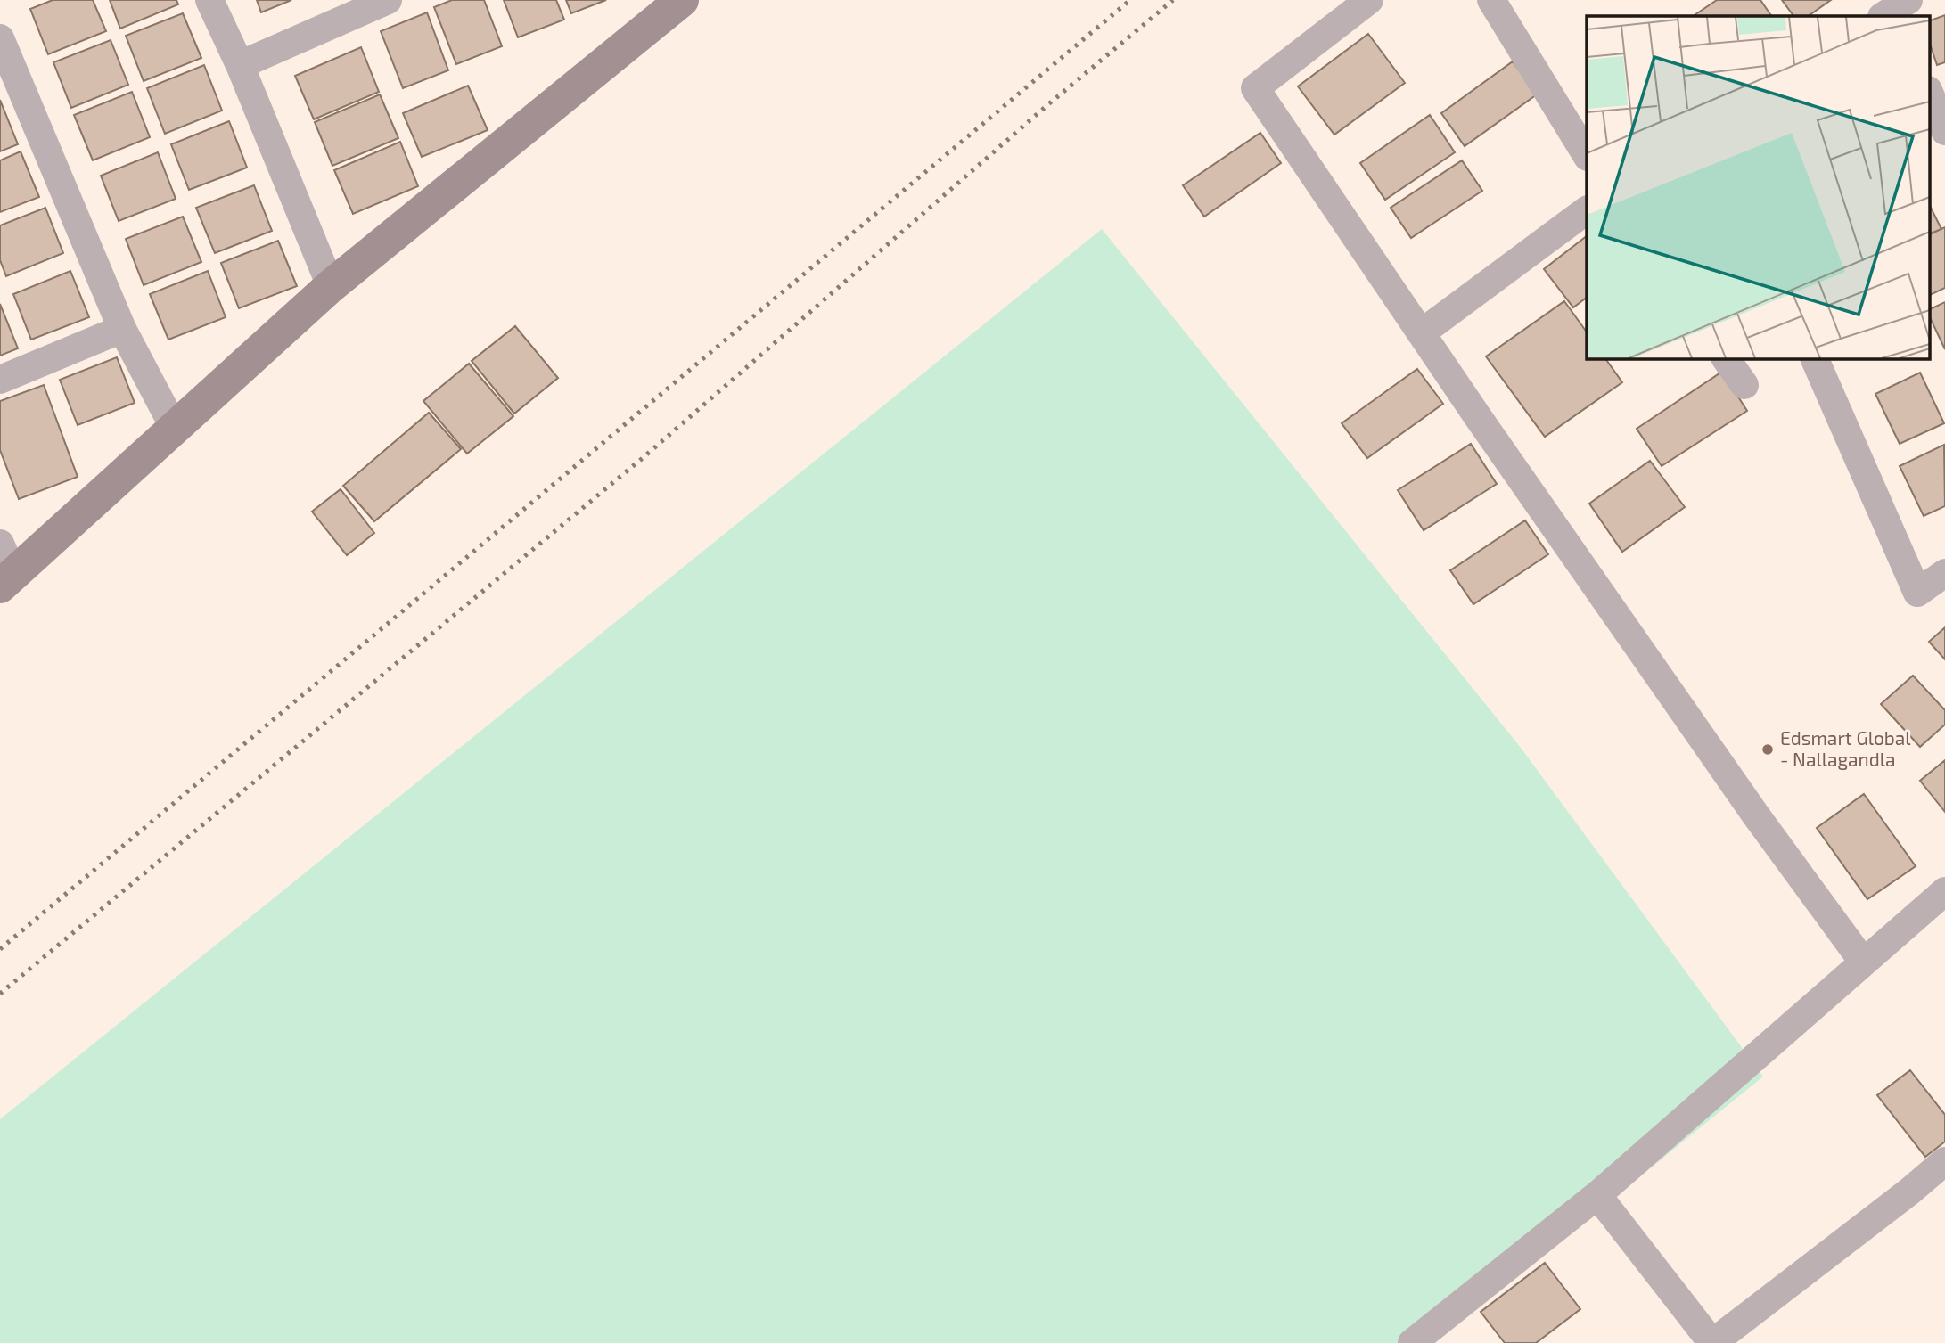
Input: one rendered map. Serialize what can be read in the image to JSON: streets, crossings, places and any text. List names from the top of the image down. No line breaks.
{"places":["Edsmart Global - Nallagandla"]}
